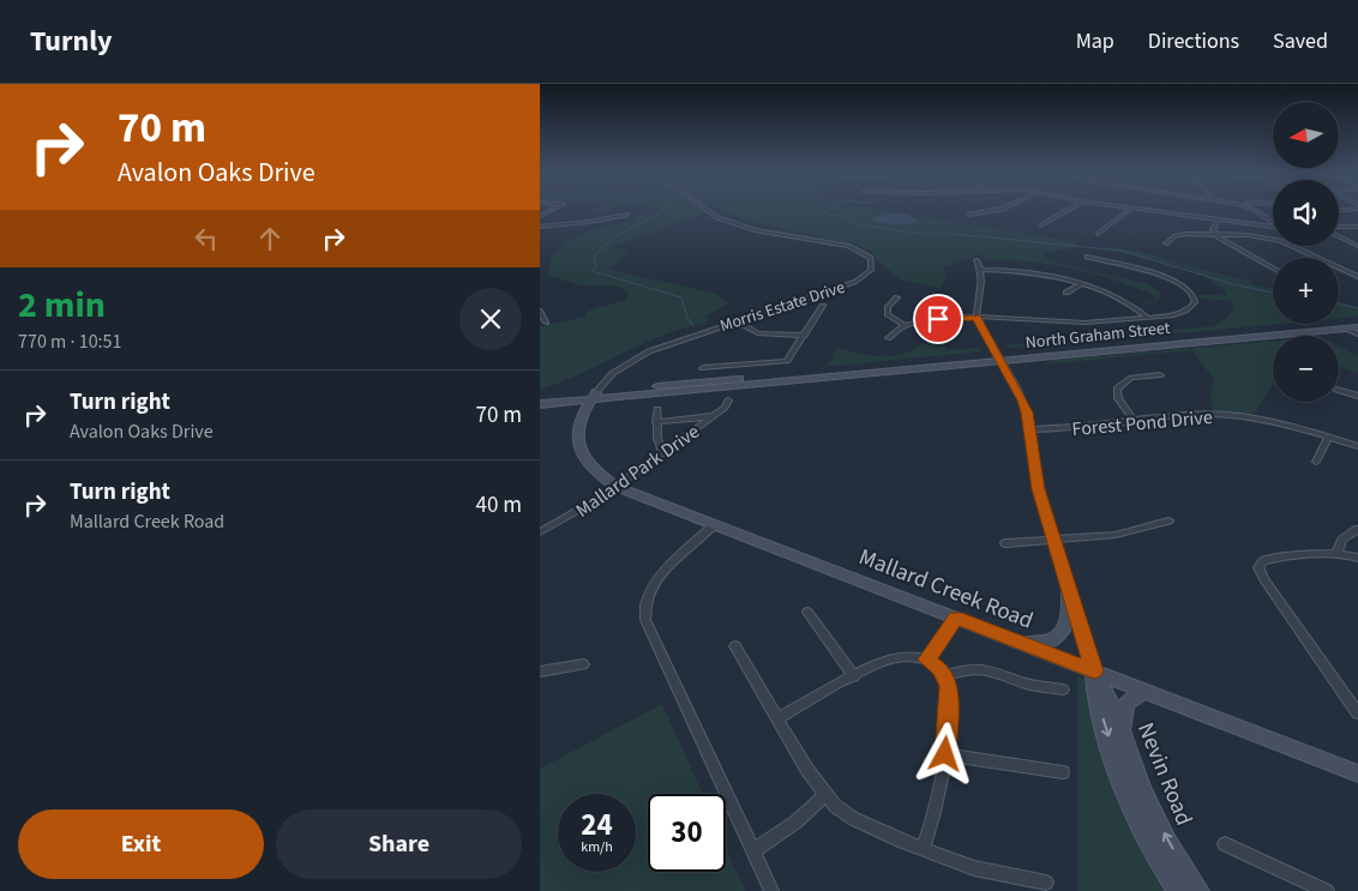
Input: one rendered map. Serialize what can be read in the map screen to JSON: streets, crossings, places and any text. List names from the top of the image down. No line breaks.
{"streets":{"main road":["North Graham Street","Mallard Creek Road","Nevin Road"],"street":["Morris Estate Drive","Forest Pond Drive","Mallard Park Drive"]},"crossings":[["Morris Estate Drive","North Graham Street"],["Morris Estate Drive","Mallard Creek Road"],["North Graham Street","Mallard Creek Road"],["North Graham Street","Nevin Road"],["Forest Pond Drive","Nevin Road"],["Mallard Park Drive","Mallard Creek Road"],["Mallard Creek Road","Nevin Road"]],"north":"left","page":{"header":"Turnly","nav":["Map","Directions","Saved"],"turn":["70 m","Avalon Oaks Drive"],"map_buttons":["+","−"],"heading":["2 min","770 m · 10:51"],"list":[{"name":"Turn right","note":"Avalon Oaks Drive","value":"70 m"},{"name":"Turn right","note":"Mallard Creek Road","value":"40 m"}],"speed":"24 km/h","limit":"30","buttons":["Exit","Share"]}}
